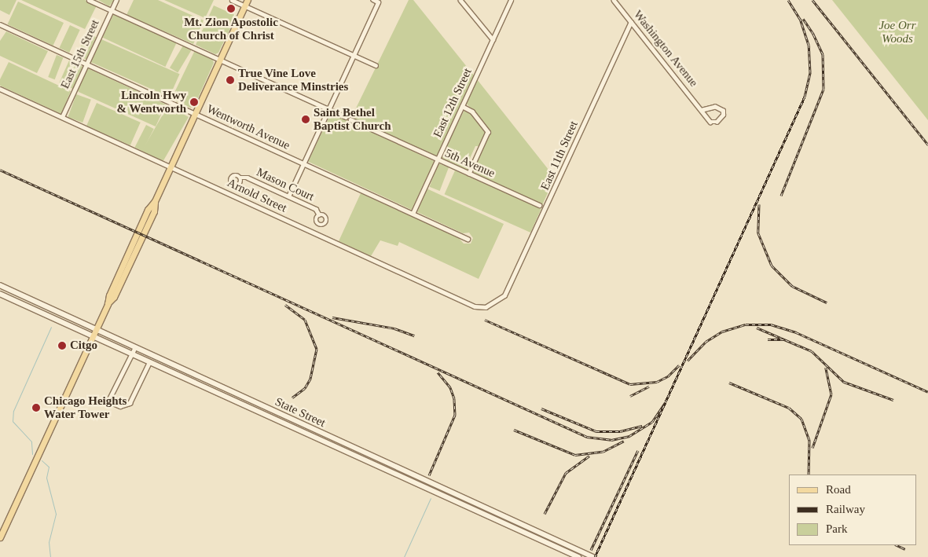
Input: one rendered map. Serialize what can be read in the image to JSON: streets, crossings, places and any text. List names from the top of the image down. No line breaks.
{"streets":{"street":["Washington Avenue","East 15th Street","East 12th Street","Wentworth Avenue","East 11th Street","5th Avenue","Mason Court","Arnold Street","State Street"]},"crossings":[["Washington Avenue","East 11th Street"],["East 15th Street","Wentworth Avenue"],["East 15th Street","Arnold Street"],["East 12th Street","Wentworth Avenue"],["East 12th Street","5th Avenue"],["East 11th Street","Arnold Street"]],"parks":["Joe Orr Woods"],"places":["Mt. Zion Apostolic Church of Christ","True Vine Love Deliverance Minstries","Lincoln Hwy & Wentworth","Saint Bethel Baptist Church","Citgo","Chicago Heights Water Tower"],"legend":["Road","Railway","Park"]}
